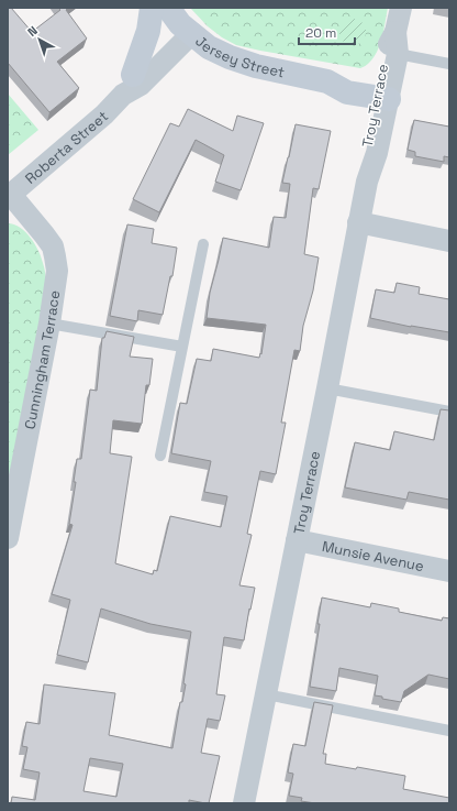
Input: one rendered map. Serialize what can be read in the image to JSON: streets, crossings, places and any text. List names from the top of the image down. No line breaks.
{"streets":{"street":["Jersey Street","Troy Terrace","Roberta Street","Cunningham Terrace","Munsie Avenue"]},"crossings":[["Jersey Street","Troy Terrace"],["Jersey Street","Roberta Street"],["Troy Terrace","Munsie Avenue"],["Roberta Street","Cunningham Terrace"]],"scale_bar":"20 m","north":"top left"}
